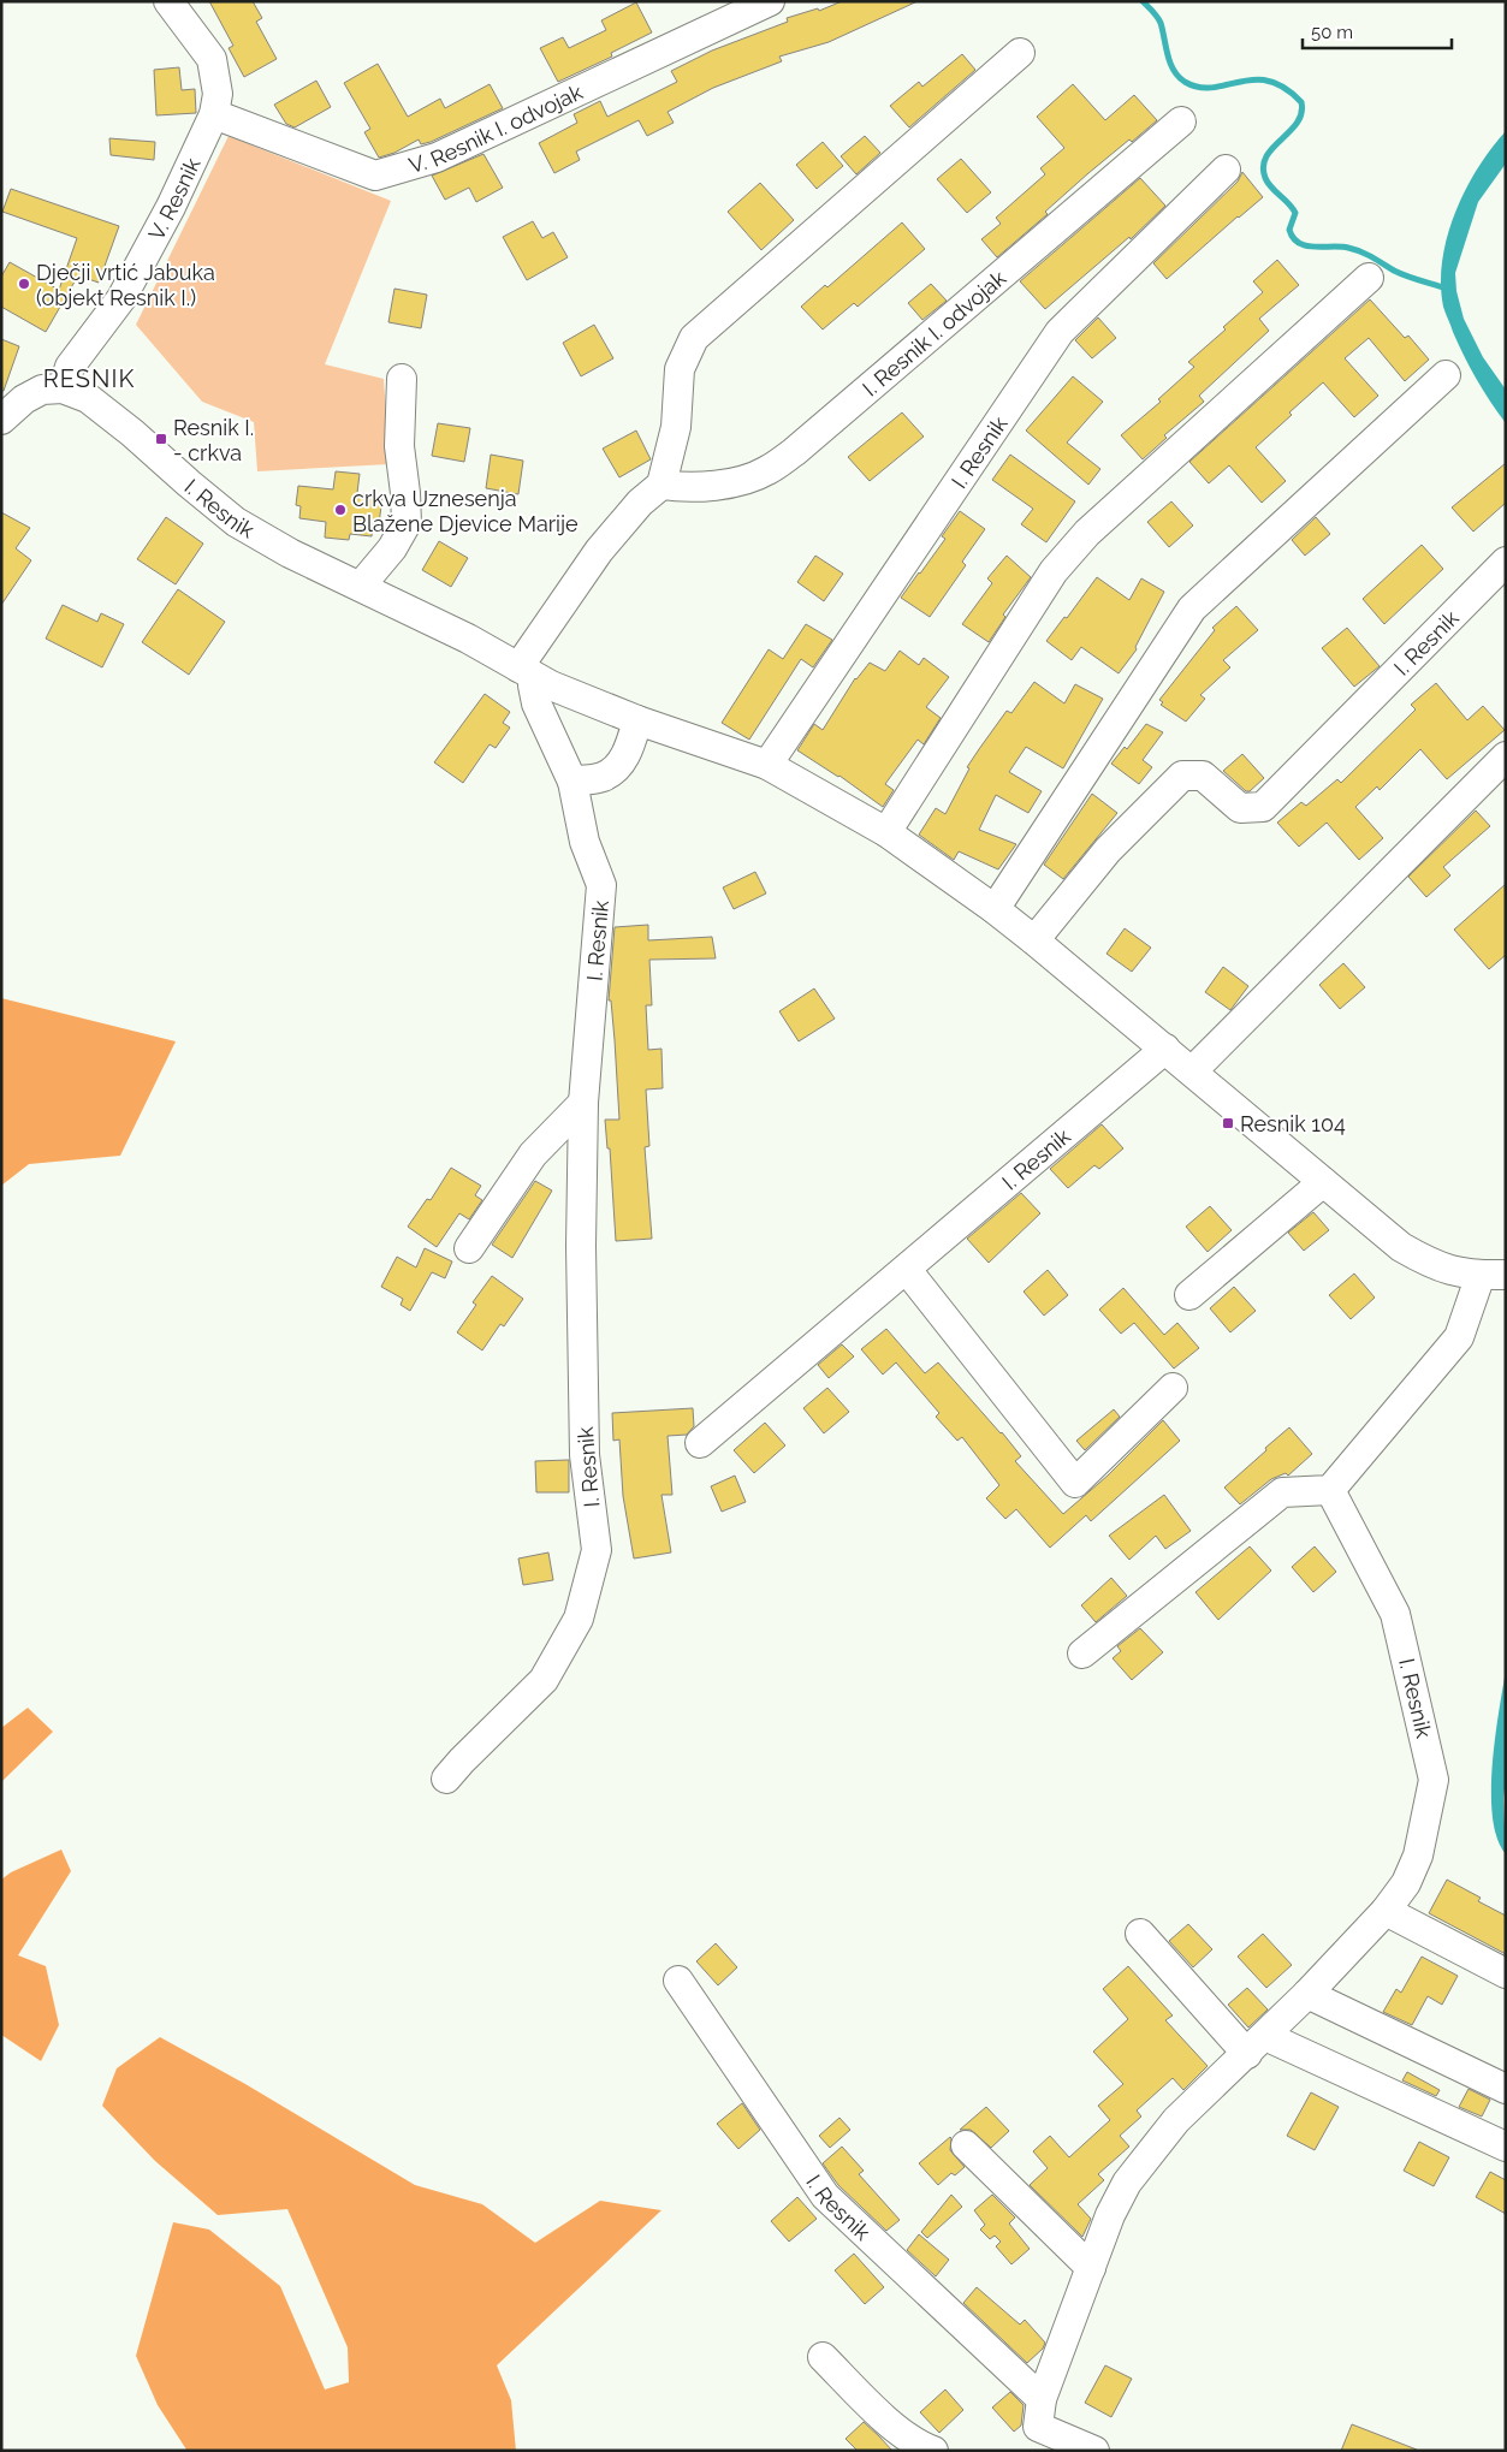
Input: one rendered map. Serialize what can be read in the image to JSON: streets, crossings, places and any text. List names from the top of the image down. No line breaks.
{"streets":{"street":["V. Resnik I. odvojak","V. Resnik","I. Resnik I. odvojak","I. Resnik"]},"crossings":[["V. Resnik I. odvojak","V. Resnik"],["V. Resnik","I. Resnik"]],"districts":["RESNIK"],"places":{"other":["Dječji vrtić Jabuka (objekt Resnik I.)","crkva Uznesenja Blažene Djevice Marije"],"transit":["Resnik I. - crkva","Resnik 104"]},"scale_bar":"50 m"}
